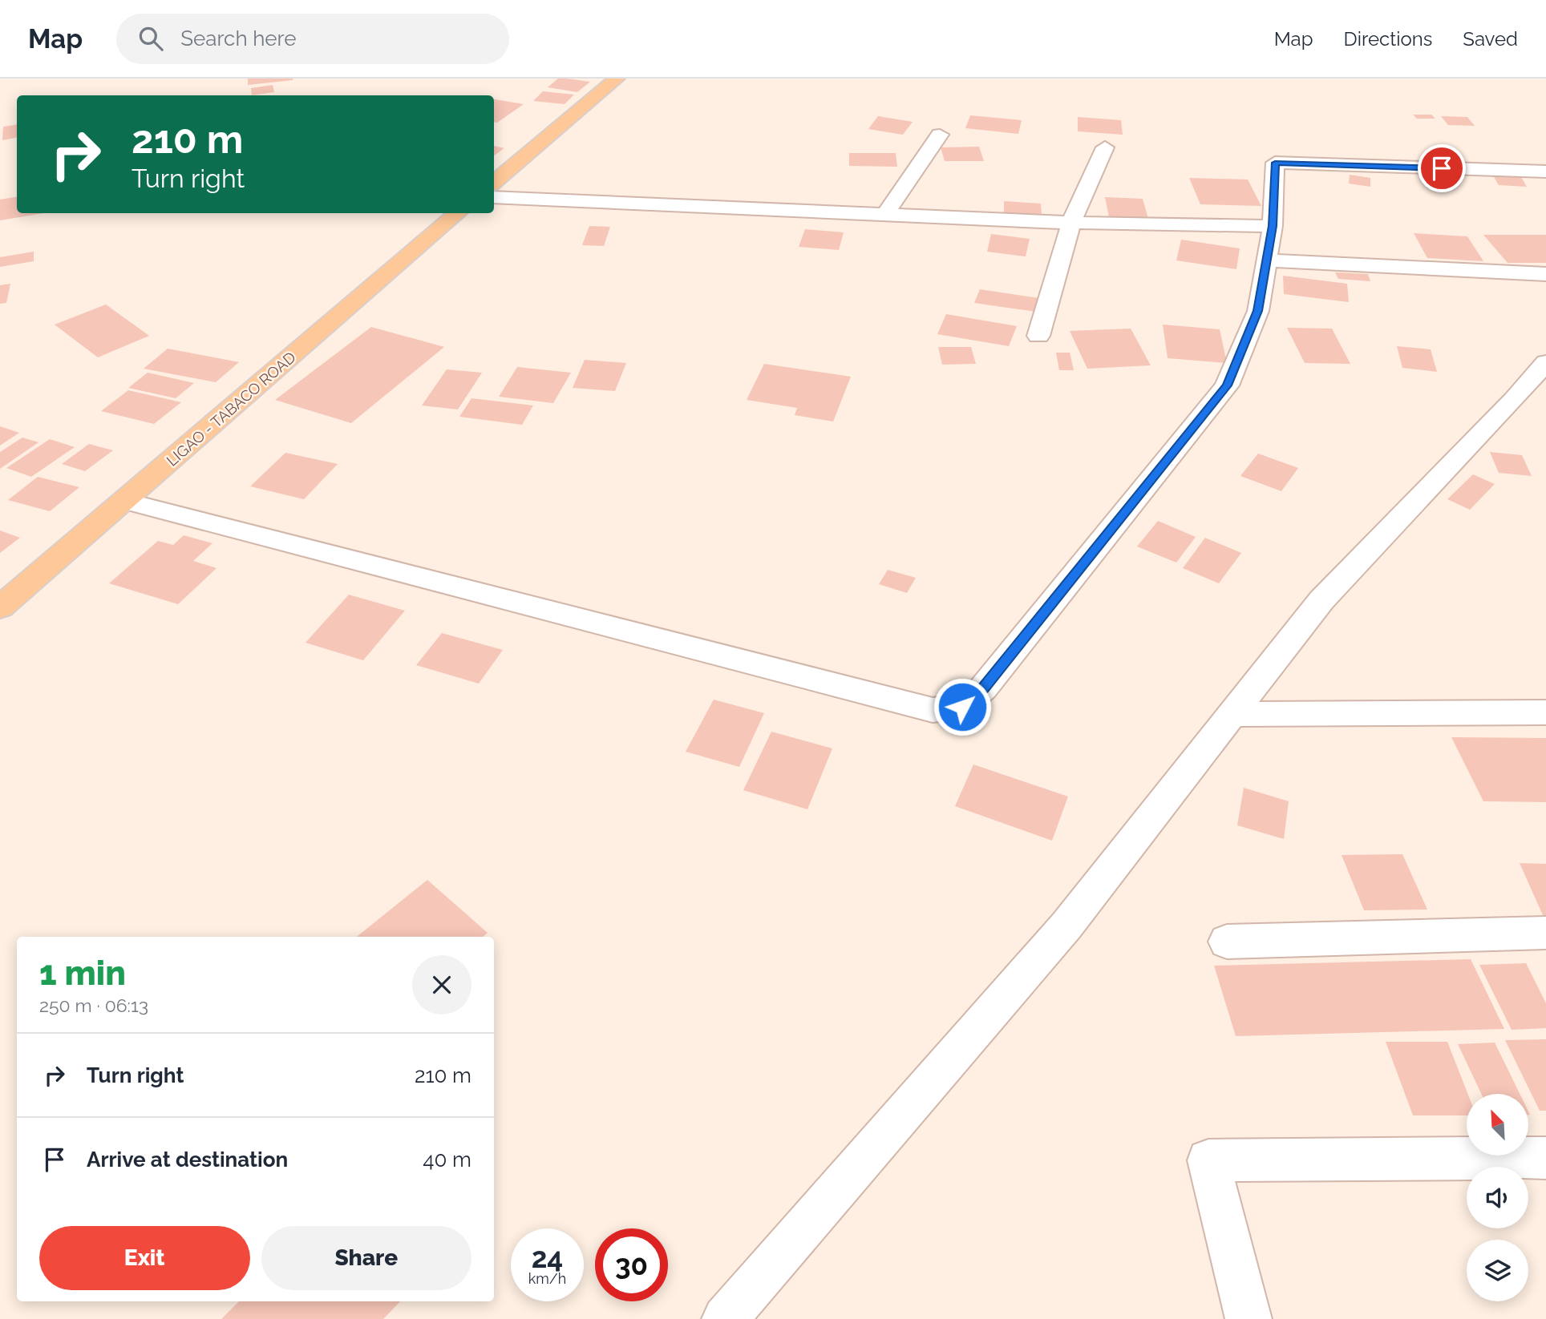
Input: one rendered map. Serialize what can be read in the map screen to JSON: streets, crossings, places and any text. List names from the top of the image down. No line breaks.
{"streets":{"main road":["LIGAO - TABACO ROAD"]},"north":"top left","page":{"header":"Map","search":"Search here","nav":["Map","Directions","Saved"],"turn":["210 m","Turn right"],"heading":["1 min","250 m · 06:13"],"list":[{"name":"Turn right","value":"210 m"},{"name":"Arrive at destination","value":"40 m"}],"buttons":["Exit","Share"],"speed":"24 km/h","limit":"30"}}
